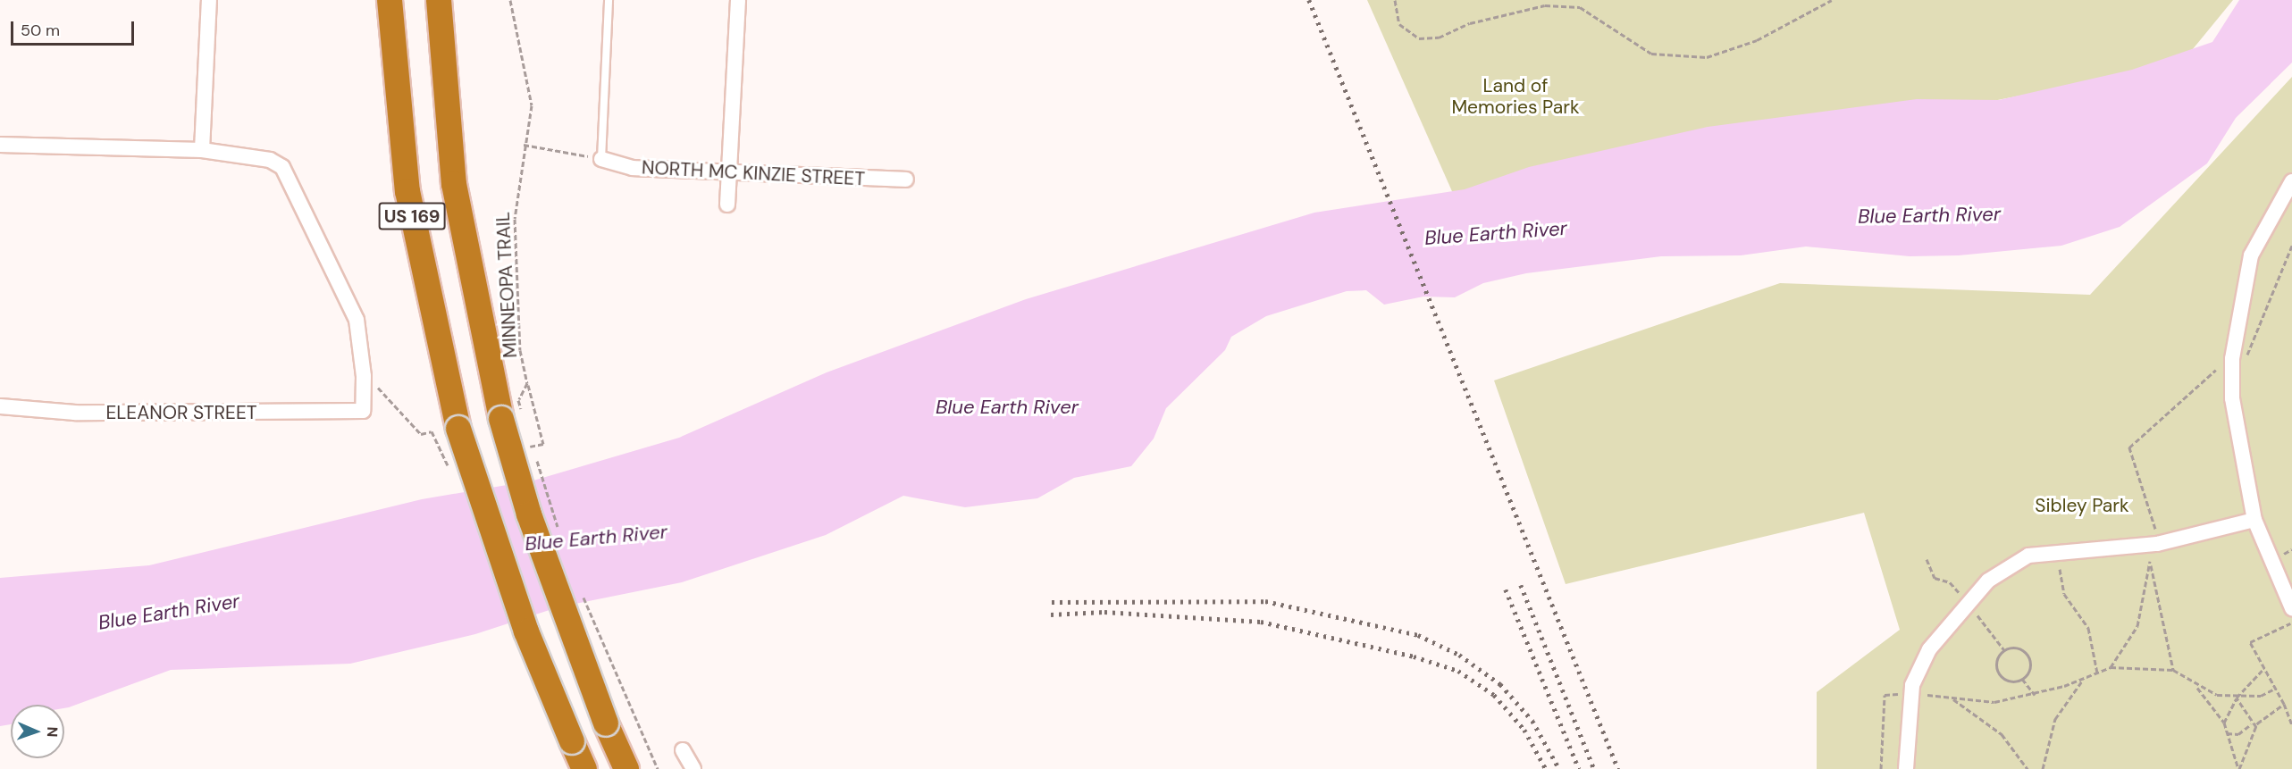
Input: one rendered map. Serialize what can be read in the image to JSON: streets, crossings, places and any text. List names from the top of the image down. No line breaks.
{"streets":{"highway":["US 169"],"street":["NORTH MC KINZIE STREET","ELEANOR STREET"],"path":["MINNEOPA TRAIL"]},"crossings":[["US 169","MINNEOPA TRAIL"]],"water":["Blue Earth River"],"parks":["Land of Memories Park","Sibley Park"],"scale_bar":"50 m","north":"right"}
